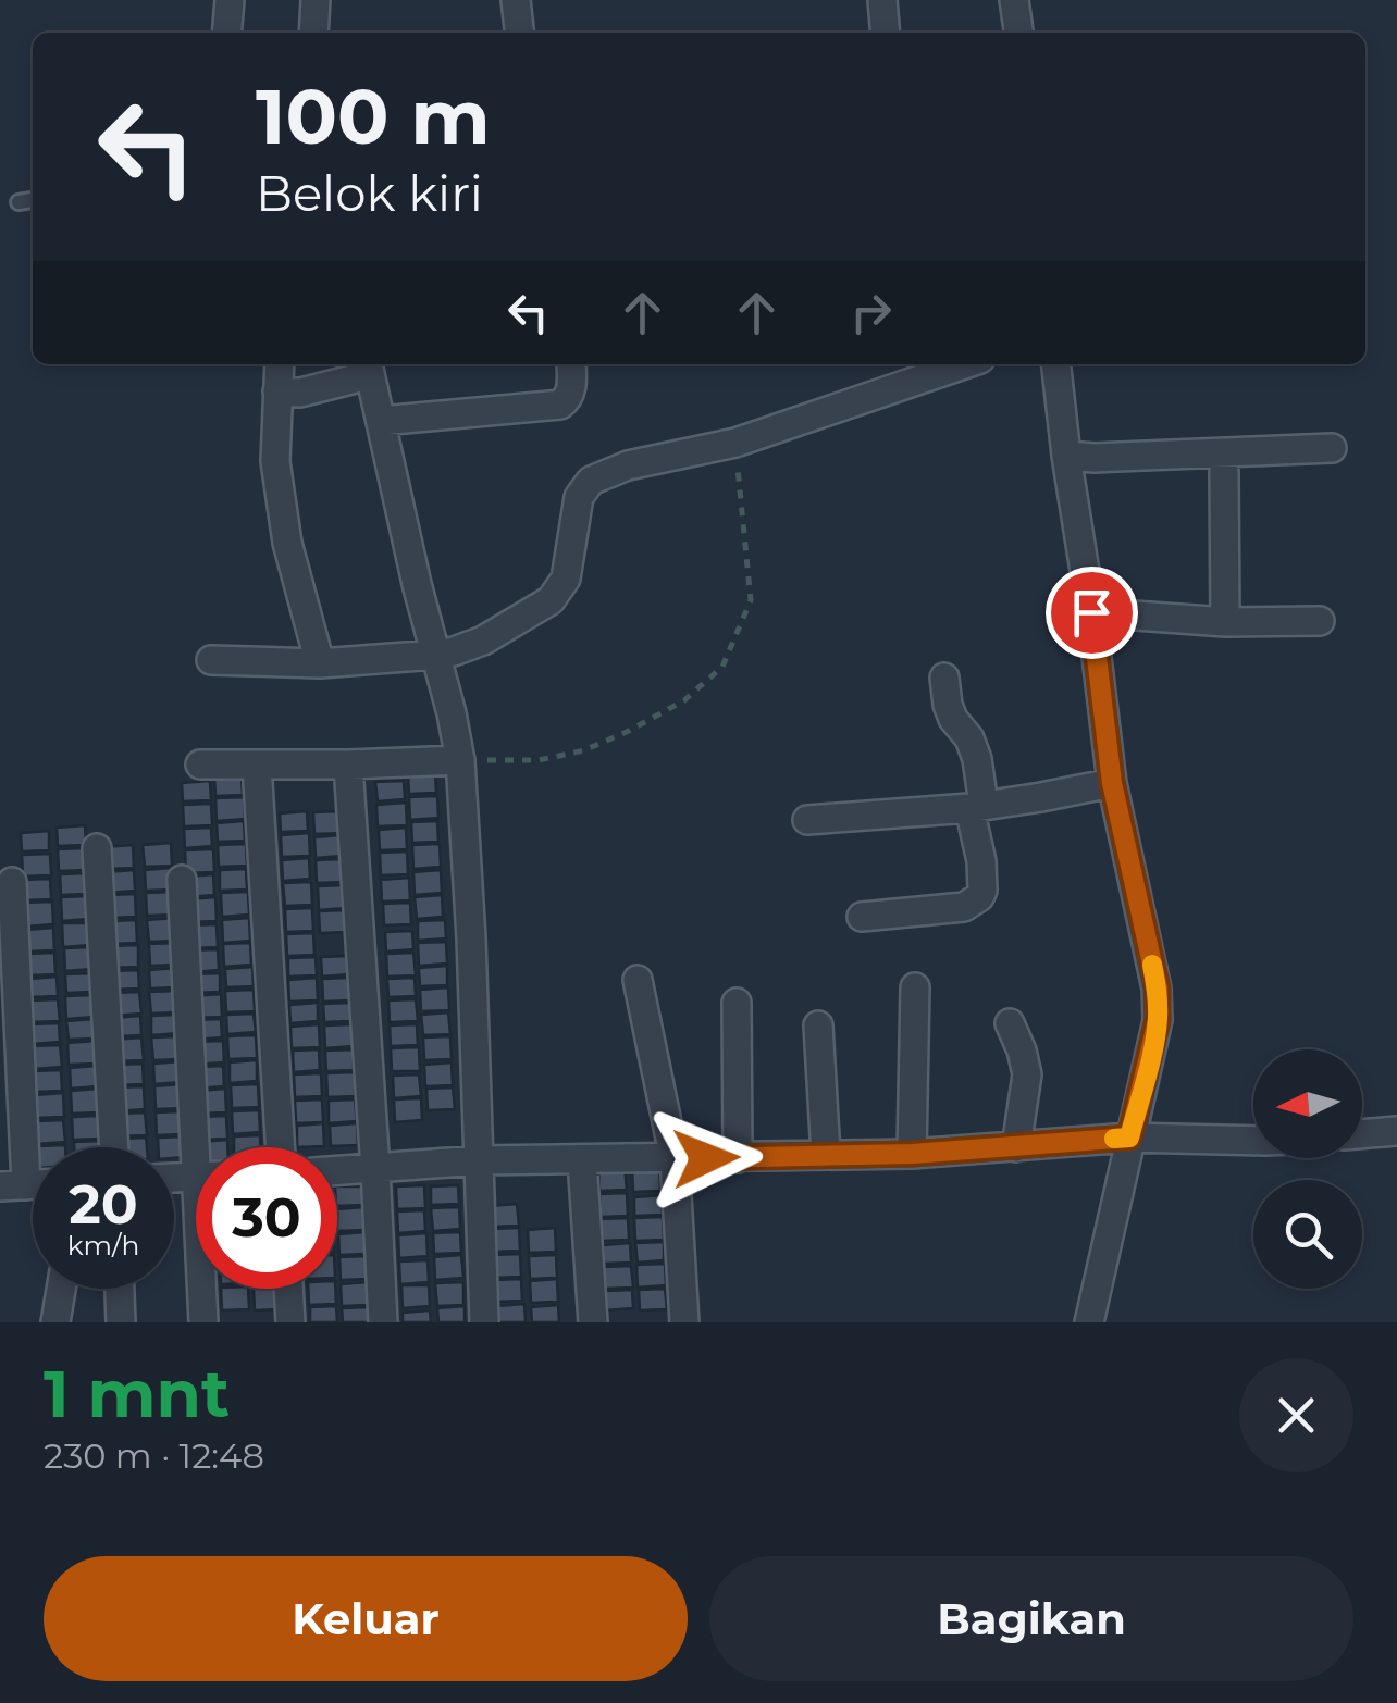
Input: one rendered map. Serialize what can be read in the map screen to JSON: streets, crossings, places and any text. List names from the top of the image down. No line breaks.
{"north":"left","page":{"turn":["100 m","Belok kiri"],"speed":"20 km/h","limit":"30","heading":["1 mnt","230 m · 12:48"],"buttons":["Keluar","Bagikan"]}}
